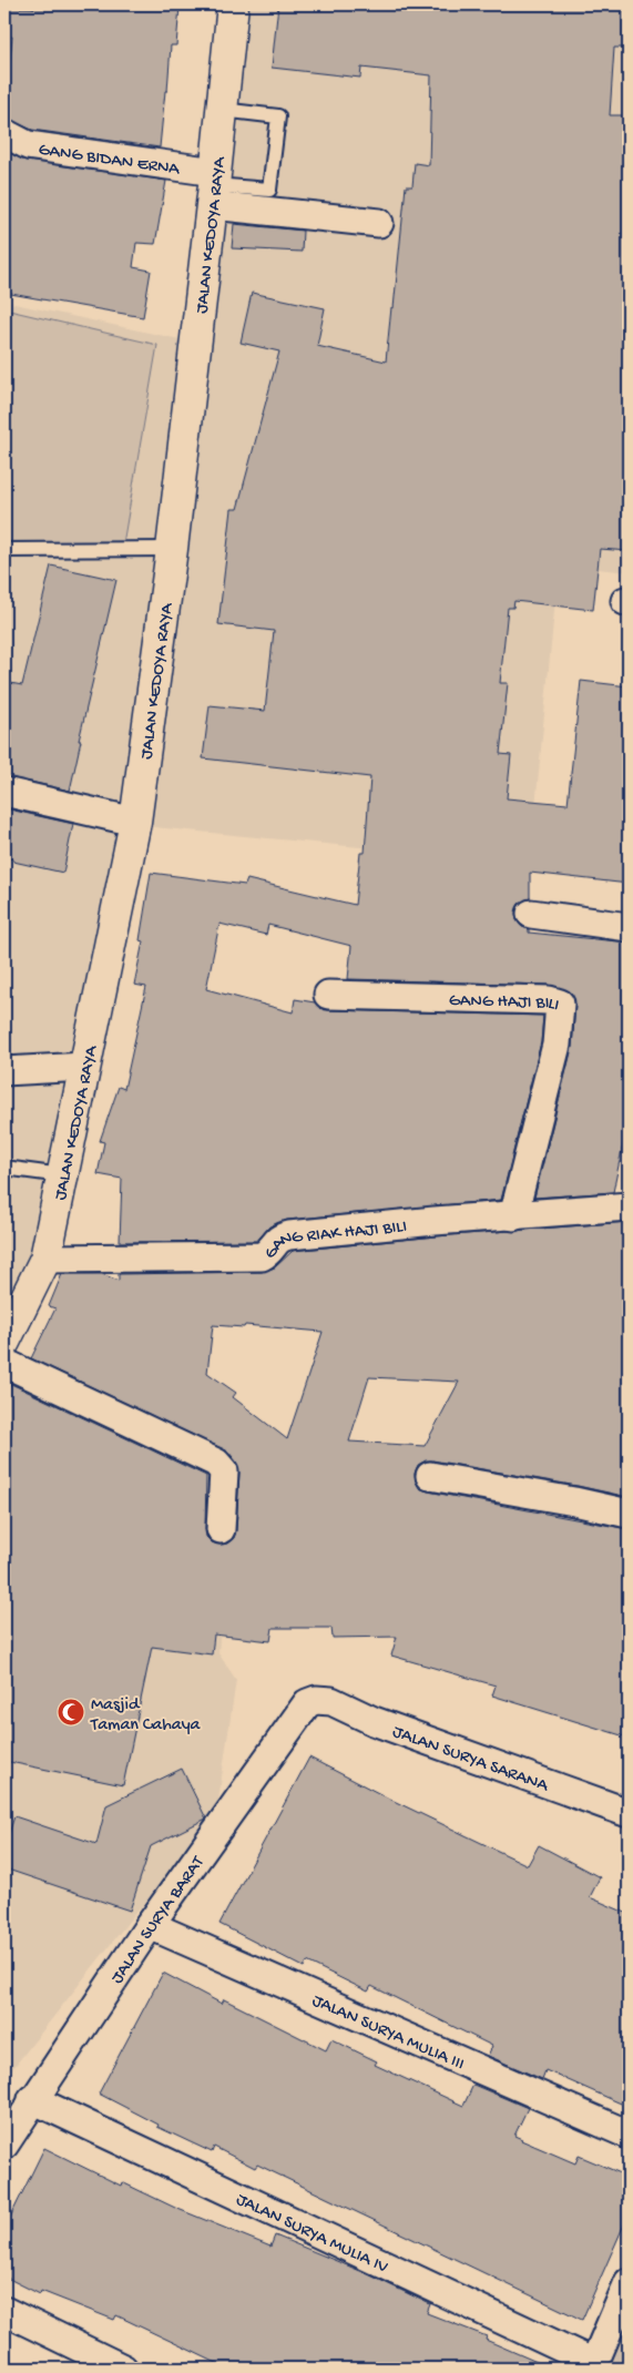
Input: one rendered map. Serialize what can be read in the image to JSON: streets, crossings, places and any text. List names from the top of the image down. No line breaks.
{"streets":{"street":["GANG BIDAN ERNA","JALAN KEDOYA RAYA","GANG HAJI BILI","GANG RIAK HAJI BILI","JALAN SURYA SARANA","JALAN SURYA BARAT","JALAN SURYA MULIA III","JALAN SURYA MULIA IV"]},"crossings":[["GANG BIDAN ERNA","JALAN KEDOYA RAYA"],["JALAN KEDOYA RAYA","GANG RIAK HAJI BILI"],["GANG HAJI BILI","GANG RIAK HAJI BILI"],["JALAN SURYA SARANA","JALAN SURYA BARAT"],["JALAN SURYA BARAT","JALAN SURYA MULIA III"],["JALAN SURYA BARAT","JALAN SURYA MULIA IV"]],"places":{"mosque":["Masjid Taman Cahaya"]}}
